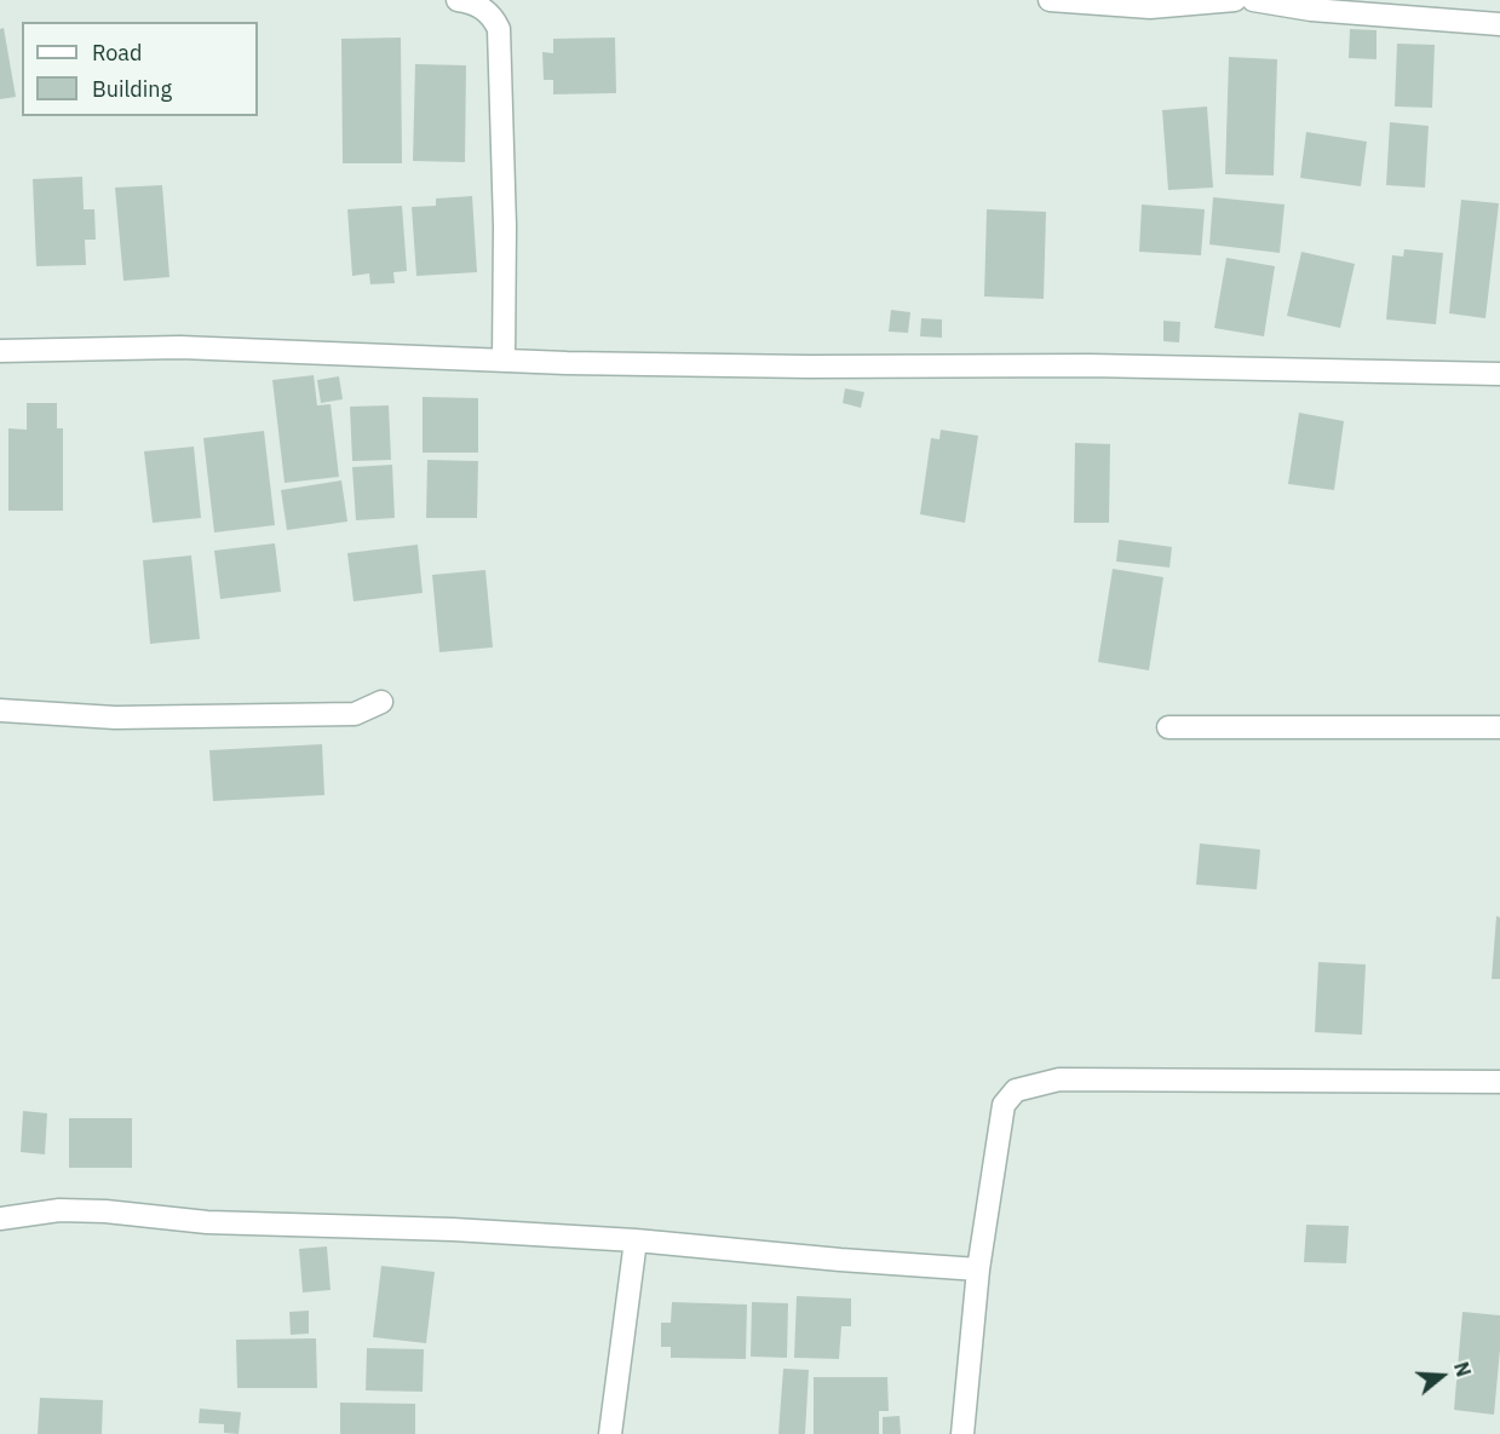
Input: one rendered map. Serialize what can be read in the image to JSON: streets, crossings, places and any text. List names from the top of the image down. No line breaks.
{"legend":["Road","Building"],"north":"right"}
